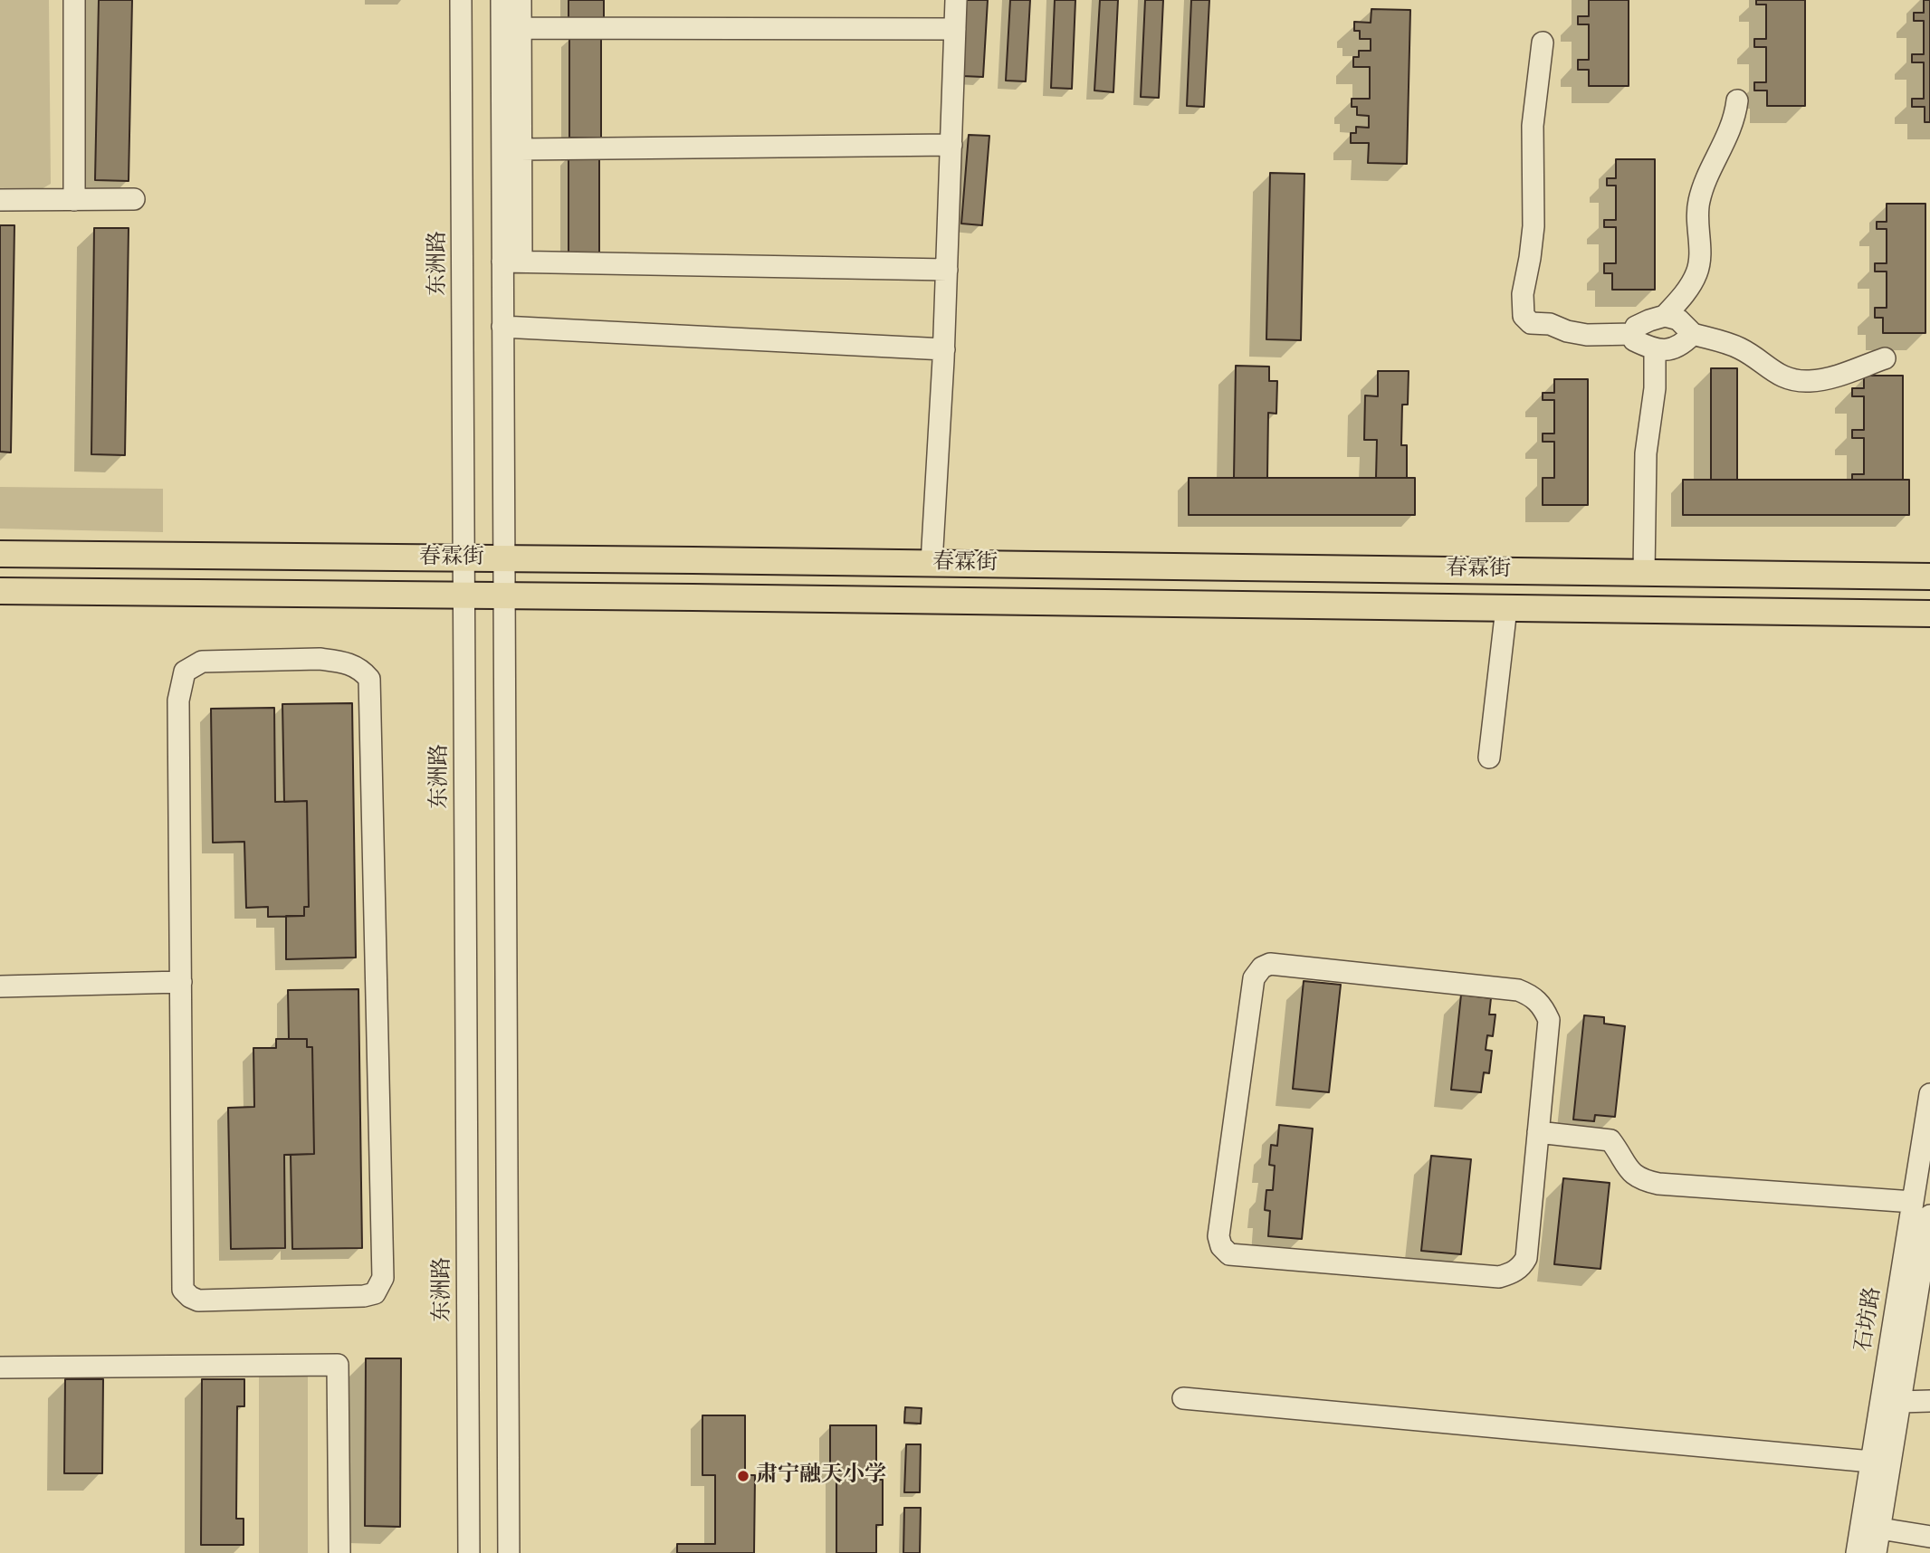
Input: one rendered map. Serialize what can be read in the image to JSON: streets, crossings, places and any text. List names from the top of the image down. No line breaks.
{"streets":{"main road":["春霖街"],"street":["东洲路","石坊路"]},"crossings":[["东洲路","春霖街"]],"places":["肃宁融天小学"]}
